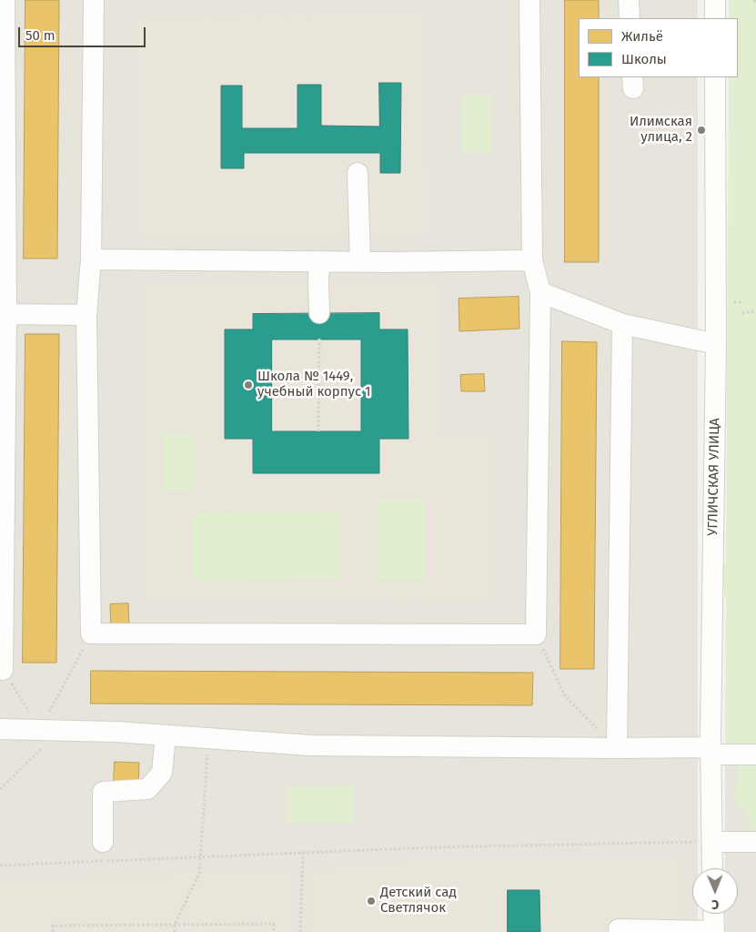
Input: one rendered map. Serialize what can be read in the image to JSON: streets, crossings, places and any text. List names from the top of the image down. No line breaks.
{"streets":{"street":["УГЛИЧСКАЯ УЛИЦА"]},"places":["Илимская улица, 2","Школа № 1449, учебный корпус 1","Детский сад Светлячок"],"legend":["Жильё","Школы"],"scale_bar":"50 m","north":"bottom"}
